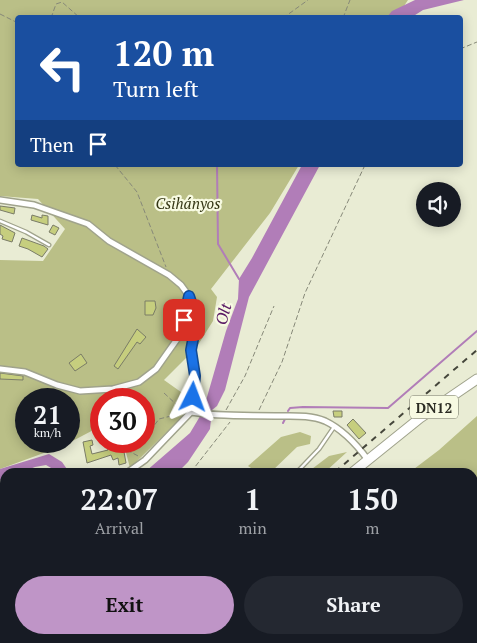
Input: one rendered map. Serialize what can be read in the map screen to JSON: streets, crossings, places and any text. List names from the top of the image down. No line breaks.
{"streets":{"highway":["DN12"]},"water":["Olt"],"parks":["Csihányos"],"page":{"turn":["120 m","Turn left"],"then":"Then","speed":"21 km/h","limit":"30","eta":["22:07","Arrival","1","min","150","m"],"buttons":["Exit","Share"]}}
